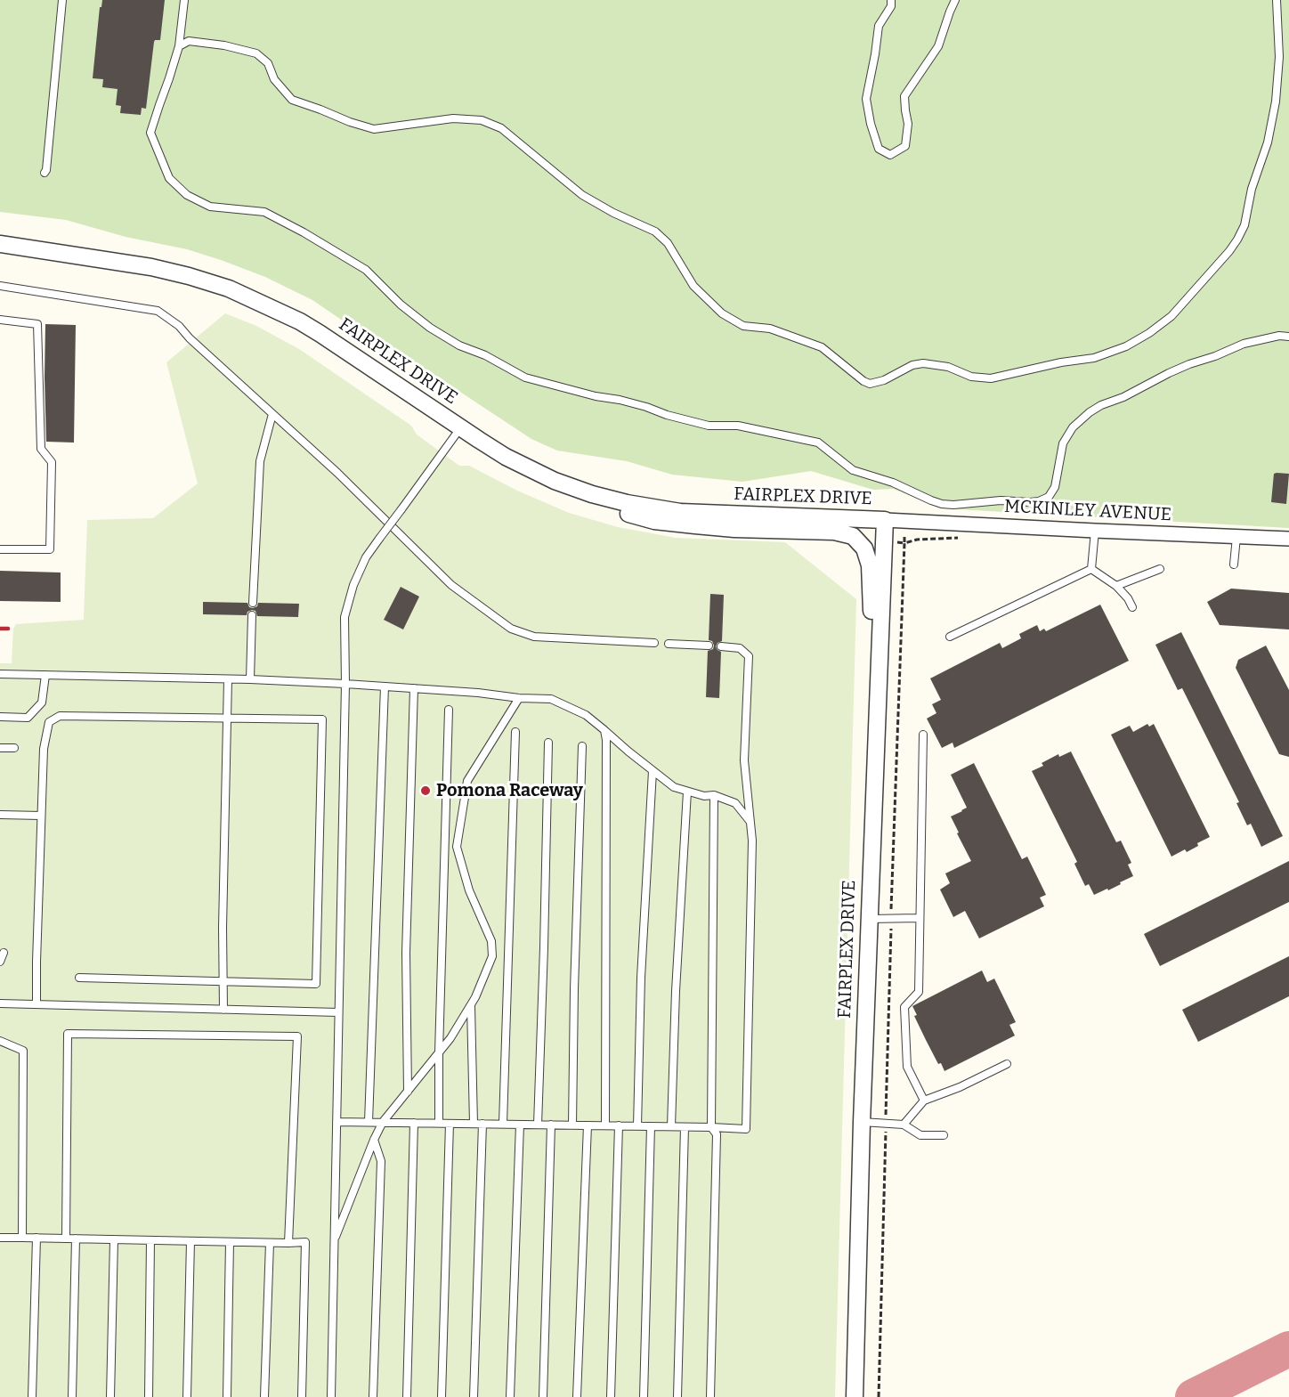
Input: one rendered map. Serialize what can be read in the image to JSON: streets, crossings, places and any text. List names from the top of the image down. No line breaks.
{"streets":{"street":["FAIRPLEX DRIVE","MCKINLEY AVENUE"]},"crossings":[["FAIRPLEX DRIVE","MCKINLEY AVENUE"]],"places":["Pomona Raceway"]}
